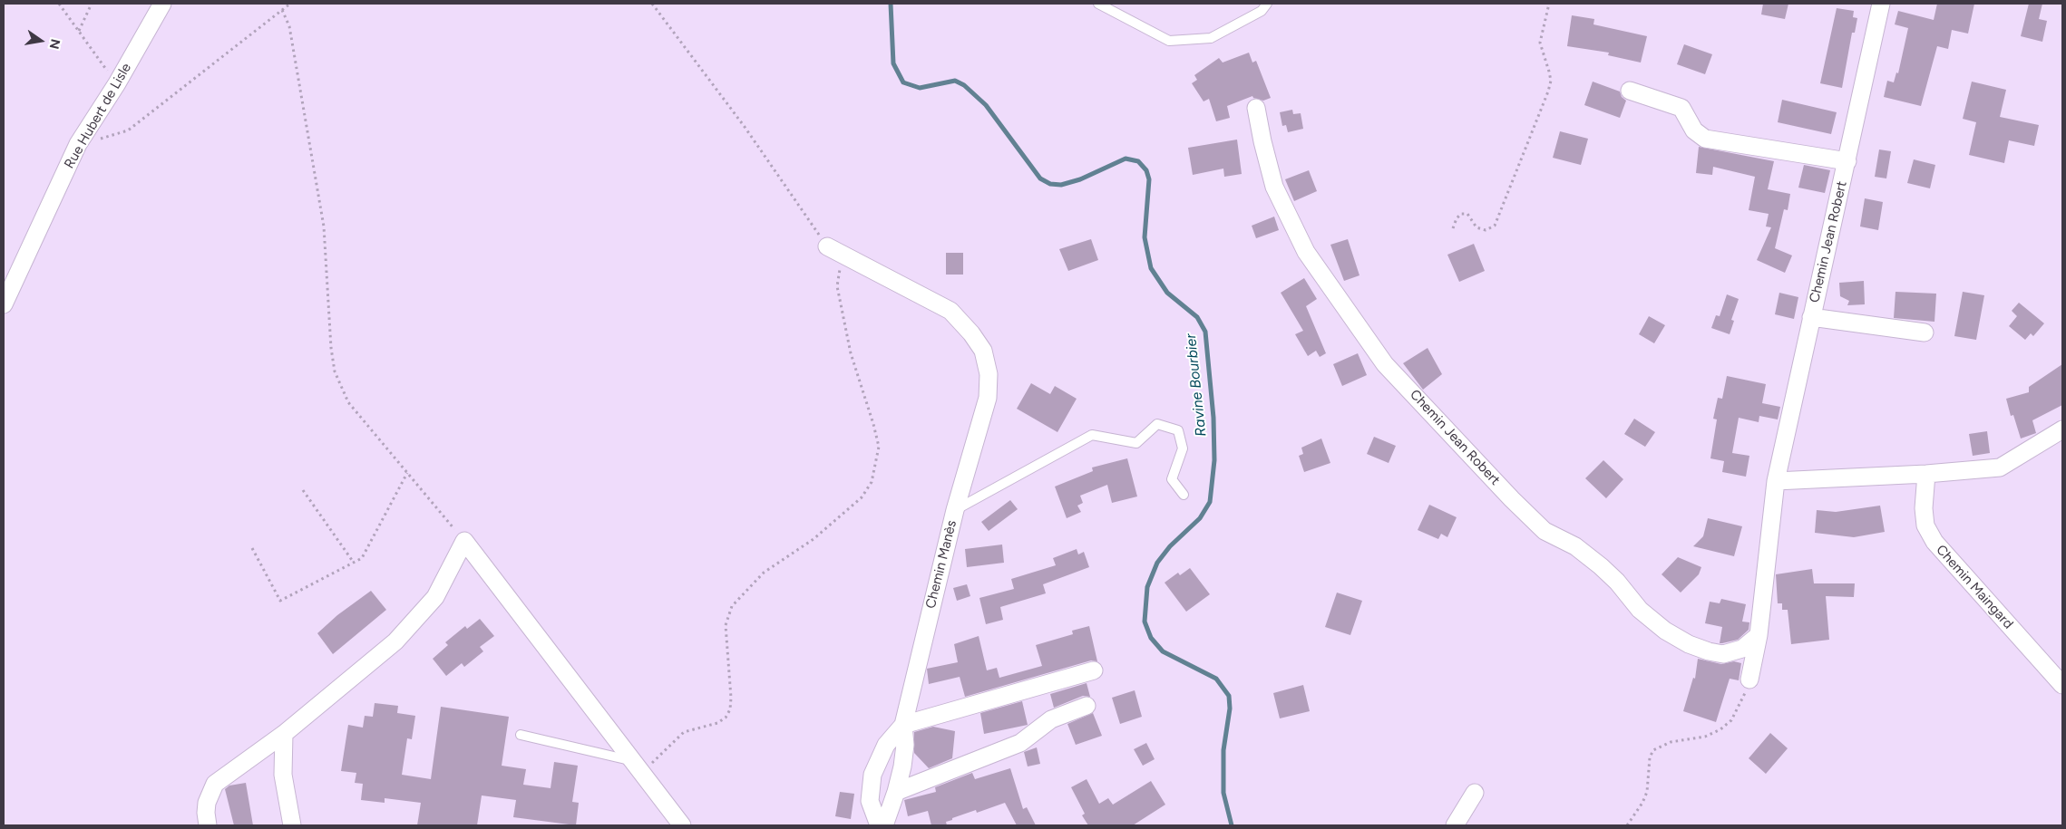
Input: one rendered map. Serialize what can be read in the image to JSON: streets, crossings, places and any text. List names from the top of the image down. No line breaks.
{"streets":{"street":["Rue Hubert de Lisle","Chemin Jean Robert","Chemin Manès","Chemin Maingard"]},"water":["Ravine Bourbier"],"north":"right"}
